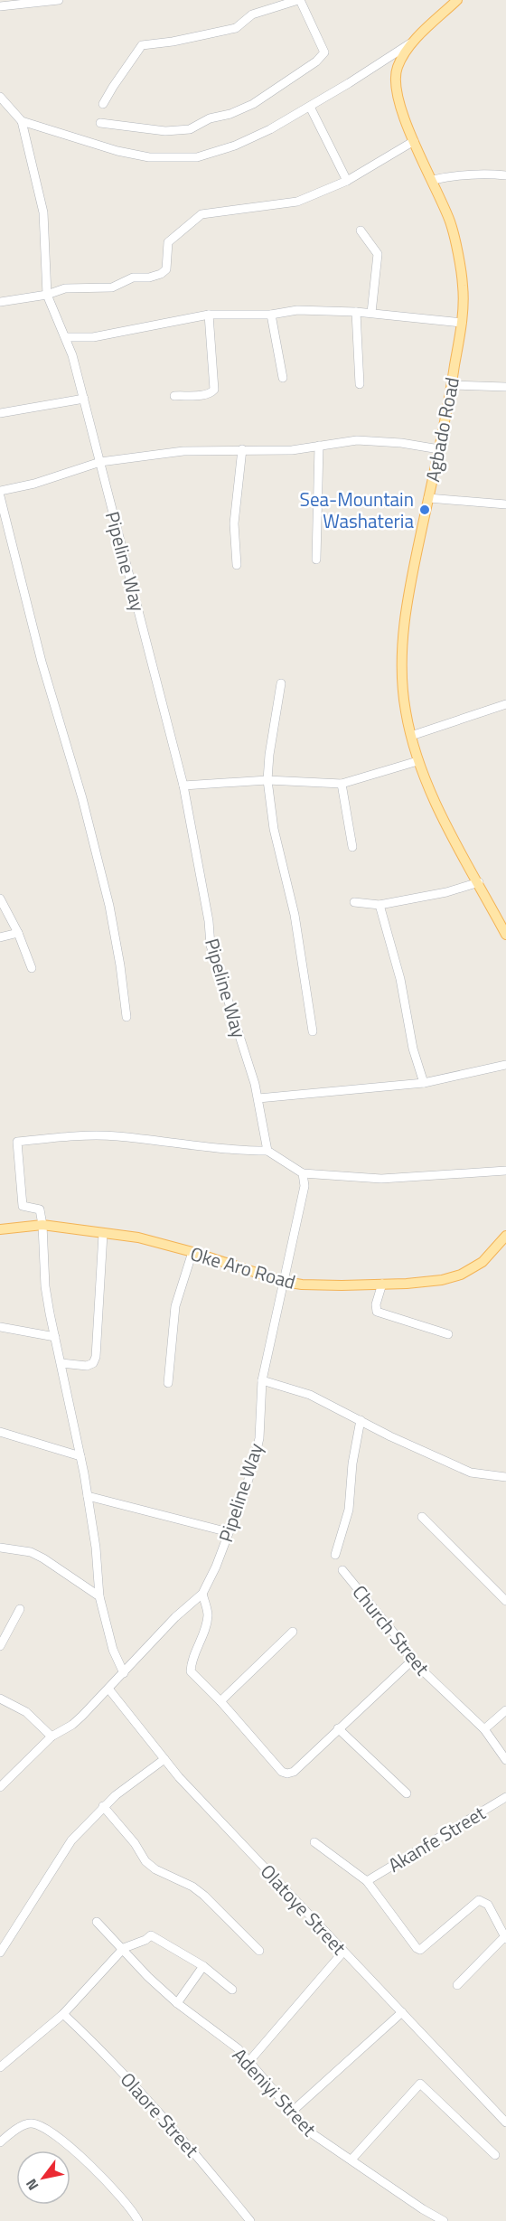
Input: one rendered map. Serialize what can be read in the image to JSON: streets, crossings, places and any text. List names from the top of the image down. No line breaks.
{"streets":{"main road":["Agbado Road","Oke Aro Road"],"street":["Pipeline Way","Church Street","Akanfe Street","Olatoye Street","Adeniyi Street","Olaore Street"]},"crossings":[["Pipeline Way","Oke Aro Road"],["Pipeline Way","Olatoye Street"]],"places":["Sea-Mountain Washateria"],"north":"bottom left"}
